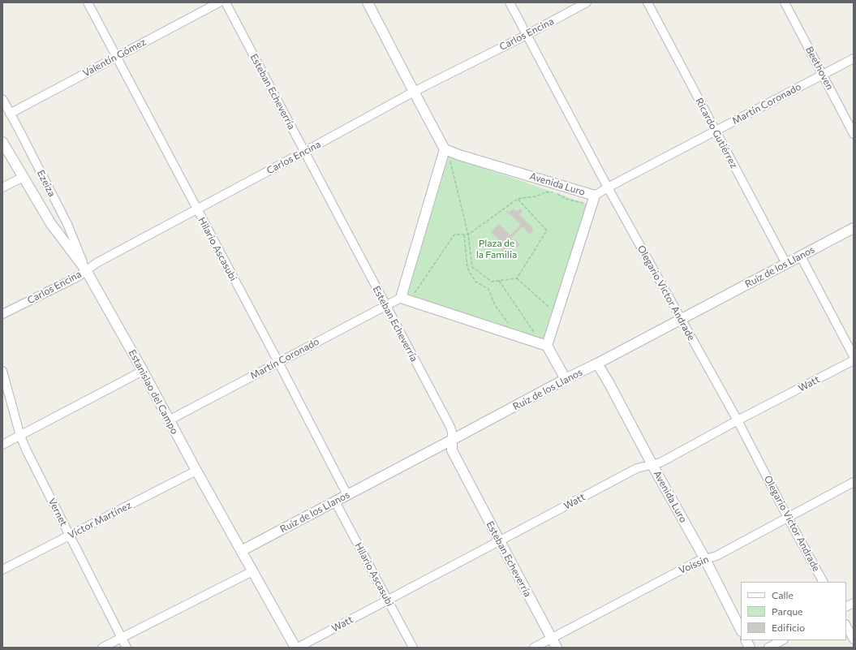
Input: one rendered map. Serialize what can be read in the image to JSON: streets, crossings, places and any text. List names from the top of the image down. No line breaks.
{"streets":{"street":["Carlos Encina","Valentín Gómez","Beethoven","Esteban Echeverría","Martín Coronado","Ricardo Gutiérrez","Ezeiza","Avenida Luro","Hilario Ascasubi","Ruiz de los Llanos","Olegario Victor Andrade","Watt","Estanislao del Campo","Vernet","Víctor Martínez","Voissin"]},"crossings":[["Carlos Encina","Esteban Echeverría"],["Carlos Encina","Ezeiza"],["Carlos Encina","Hilario Ascasubi"],["Carlos Encina","Olegario Victor Andrade"],["Carlos Encina","Estanislao del Campo"],["Valentín Gómez","Ezeiza"],["Valentín Gómez","Hilario Ascasubi"],["Beethoven","Martín Coronado"],["Esteban Echeverría","Martín Coronado"],["Esteban Echeverría","Ruiz de los Llanos"],["Esteban Echeverría","Watt"],["Esteban Echeverría","Voissin"],["Martín Coronado","Ricardo Gutiérrez"],["Martín Coronado","Avenida Luro"],["Martín Coronado","Hilario Ascasubi"],["Martín Coronado","Olegario Victor Andrade"],["Martín Coronado","Estanislao del Campo"],["Ricardo Gutiérrez","Ruiz de los Llanos"],["Ezeiza","Estanislao del Campo"],["Avenida Luro","Ruiz de los Llanos"],["Avenida Luro","Watt"],["Avenida Luro","Voissin"],["Hilario Ascasubi","Ruiz de los Llanos"],["Hilario Ascasubi","Watt"],["Ruiz de los Llanos","Olegario Victor Andrade"],["Ruiz de los Llanos","Estanislao del Campo"],["Olegario Victor Andrade","Watt"],["Olegario Victor Andrade","Voissin"],["Watt","Estanislao del Campo"],["Estanislao del Campo","Víctor Martínez"],["Vernet","Víctor Martínez"]],"parks":["Plaza de la Familia"],"legend":["Calle","Parque","Edificio"]}
